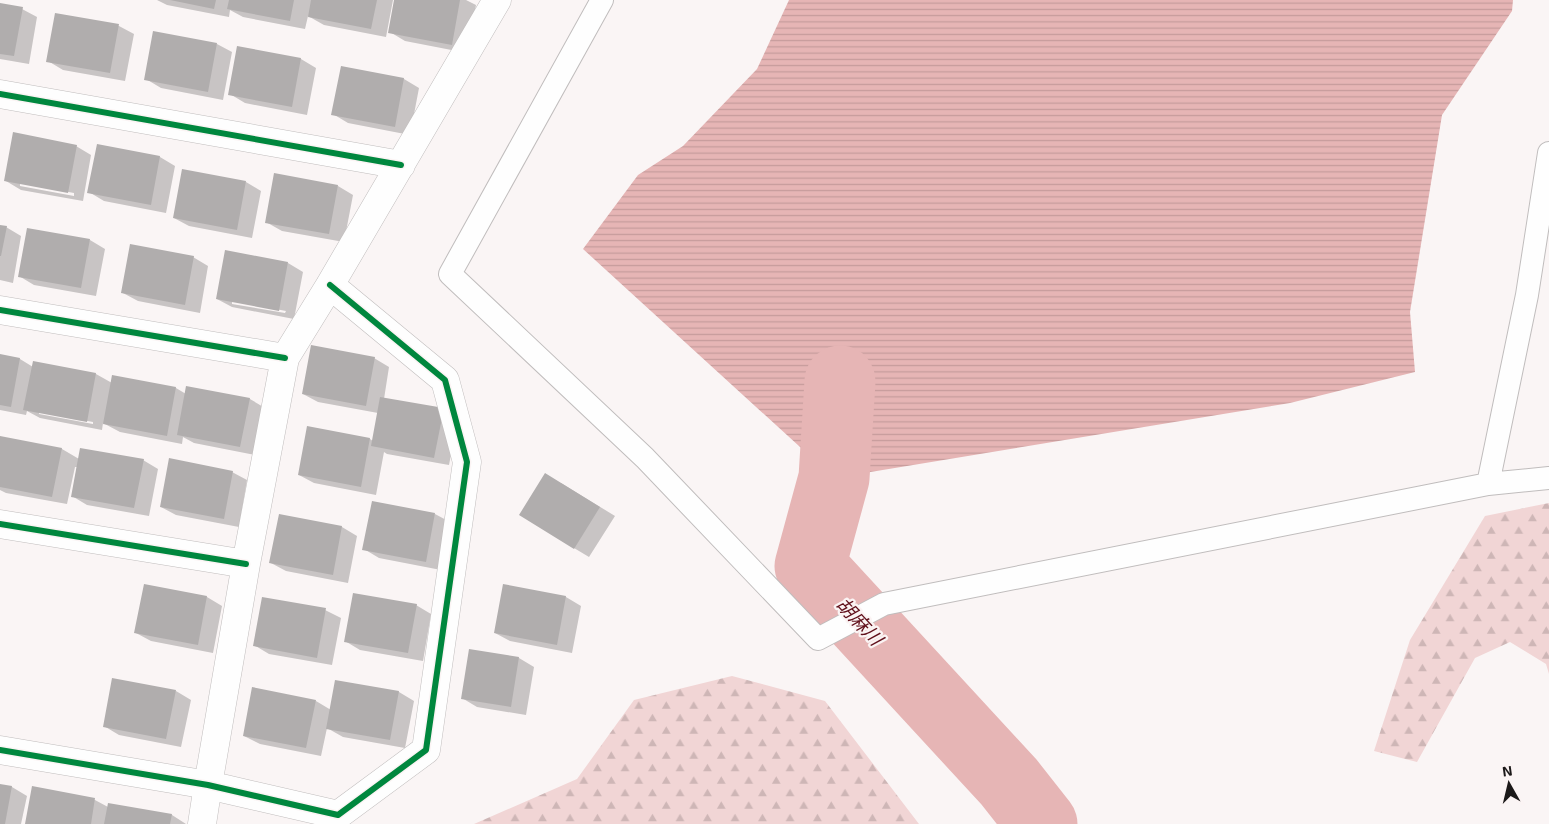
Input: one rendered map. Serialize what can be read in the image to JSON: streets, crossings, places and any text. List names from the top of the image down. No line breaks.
{"water":["胡麻川"],"north":"top"}
